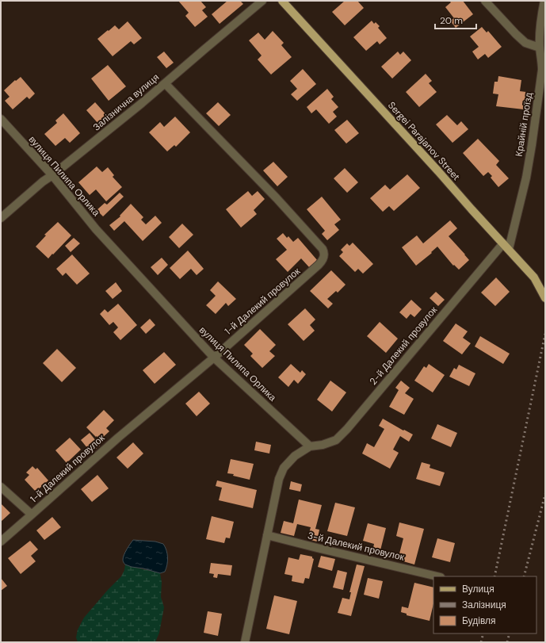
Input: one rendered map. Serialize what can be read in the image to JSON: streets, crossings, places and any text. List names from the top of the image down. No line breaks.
{"streets":{"main road":["Sergei Parajanov Street"],"street":["Залізнична вулиця","Крайній проїзд","вулиця Пилипа Орлика","1-й Далекий провулок","2-й Далекий провулок","3-й Далекий провулок"]},"crossings":[["Залізнична вулиця","вулиця Пилипа Орлика"],["Залізнична вулиця","1-й Далекий провулок"],["Крайній проїзд","Sergei Parajanov Street"],["Крайній проїзд","2-й Далекий провулок"],["Sergei Parajanov Street","2-й Далекий провулок"],["вулиця Пилипа Орлика","1-й Далекий провулок"],["вулиця Пилипа Орлика","2-й Далекий провулок"]],"legend":["Вулиця","Залізниця","Будівля"],"scale_bar":"20 m"}
